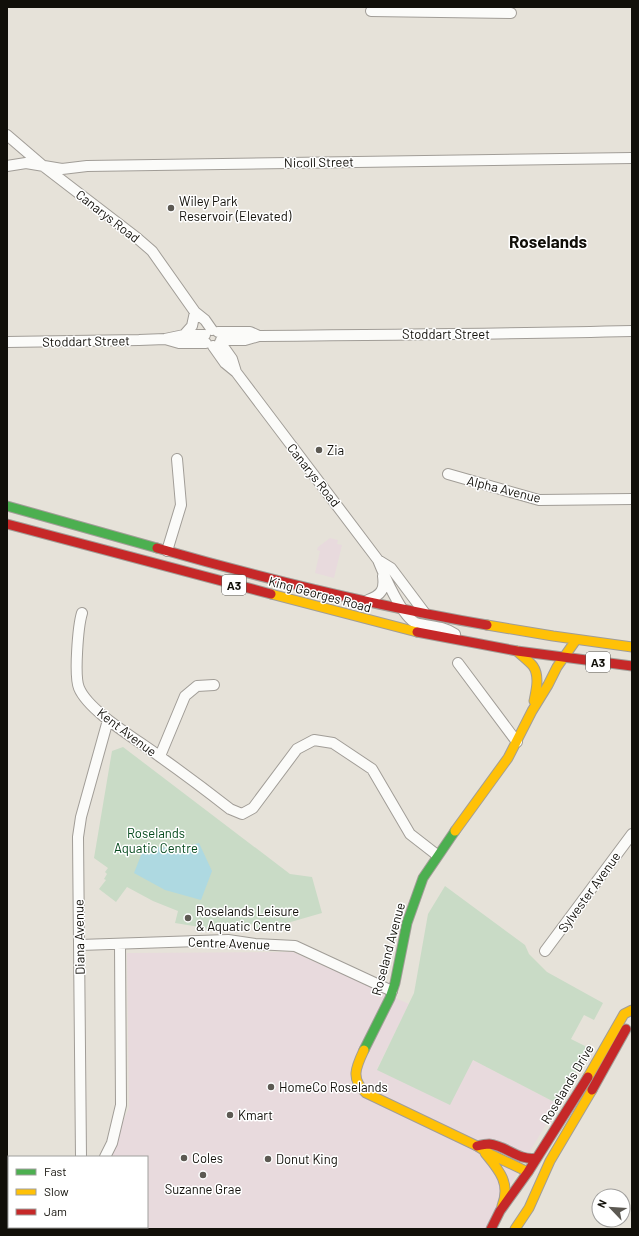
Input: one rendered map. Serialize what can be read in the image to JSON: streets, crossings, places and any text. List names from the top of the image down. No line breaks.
{"streets":{"main road":["A3","King Georges Road","Roseland Avenue","Roselands Drive"],"street":["Nicoll Street","Canarys Road","Stoddart Street","Alpha Avenue","Kent Avenue","Sylvester Avenue","Diana Avenue","Centre Avenue"]},"crossings":[["Nicoll Street","Canarys Road"],["Canarys Road","Stoddart Street"],["Canarys Road","King Georges Road"],["King Georges Road","Roseland Avenue"],["Kent Avenue","Diana Avenue"],["Kent Avenue","Roseland Avenue"],["Diana Avenue","Centre Avenue"],["Centre Avenue","Roseland Avenue"],["Roseland Avenue","Roselands Drive"]],"districts":["Roselands"],"parks":["Roselands Aquatic Centre"],"places":["Wiley Park Reservoir (Elevated)","Zia","Roselands Leisure & Aquatic Centre","HomeCo Roselands","Kmart","Coles","Donut King","Suzanne Grae"],"legend":["Fast","Slow","Jam"],"north":"top left"}
